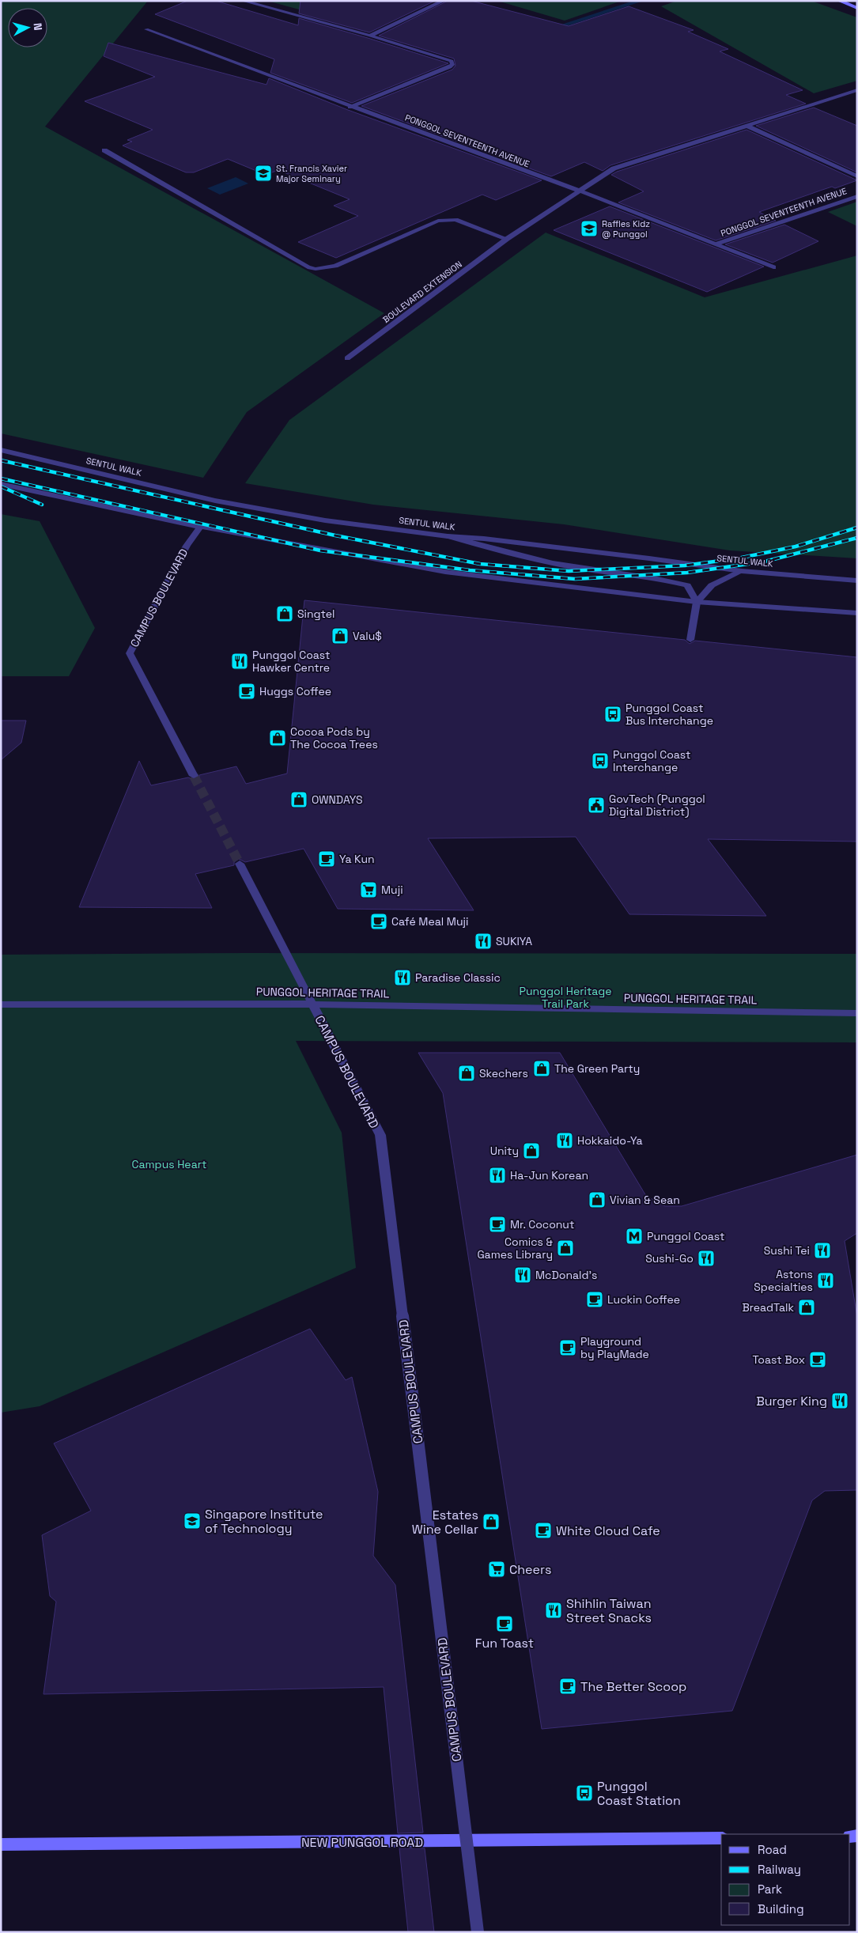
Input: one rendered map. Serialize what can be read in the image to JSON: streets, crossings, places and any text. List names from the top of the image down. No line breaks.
{"streets":{"main road":["NEW PUNGGOL ROAD"],"street":["PONGGOL SEVENTEENTH AVENUE","BOULEVARD EXTENSION","SENTUL WALK","CAMPUS BOULEVARD","PUNGGOL HERITAGE TRAIL"]},"parks":["Punggol Heritage Trail Park","Campus Heart"],"places":{"school or university":["St. Francis Xavier Major Seminary","Raffles Kidz @ Punggol","Singapore Institute of Technology"],"shop":["Singtel","Valu$","Cocoa Pods by The Cocoa Trees","OWNDAYS","The Green Party","Skechers","Unity","Vivian & Sean","Comics & Games Library","BreadTalk","Estates Wine Cellar"],"restaurant":["Punggol Coast Hawker Centre","SUKIYA","Paradise Classic","Hokkaido-Ya","Ha-Jun Korean","Sushi Tei","Sushi-Go","McDonald's","Astons Specialties","Burger King","Shihlin Taiwan Street Snacks"],"cafe":["Huggs Coffee","Ya Kun","Café Meal Muji","Mr. Coconut","Luckin Coffee","Playground by PlayMade","Toast Box","White Cloud Cafe","Fun Toast","The Better Scoop"],"bus stop":["Punggol Coast Bus Interchange","Punggol Coast Interchange","Punggol Coast Station"],"public building":["GovTech (Punggol Digital District)"],"supermarket":["Muji","Cheers"],"metro station":["Punggol Coast"]},"legend":["Road","Railway","Park","Building"],"north":"right"}
